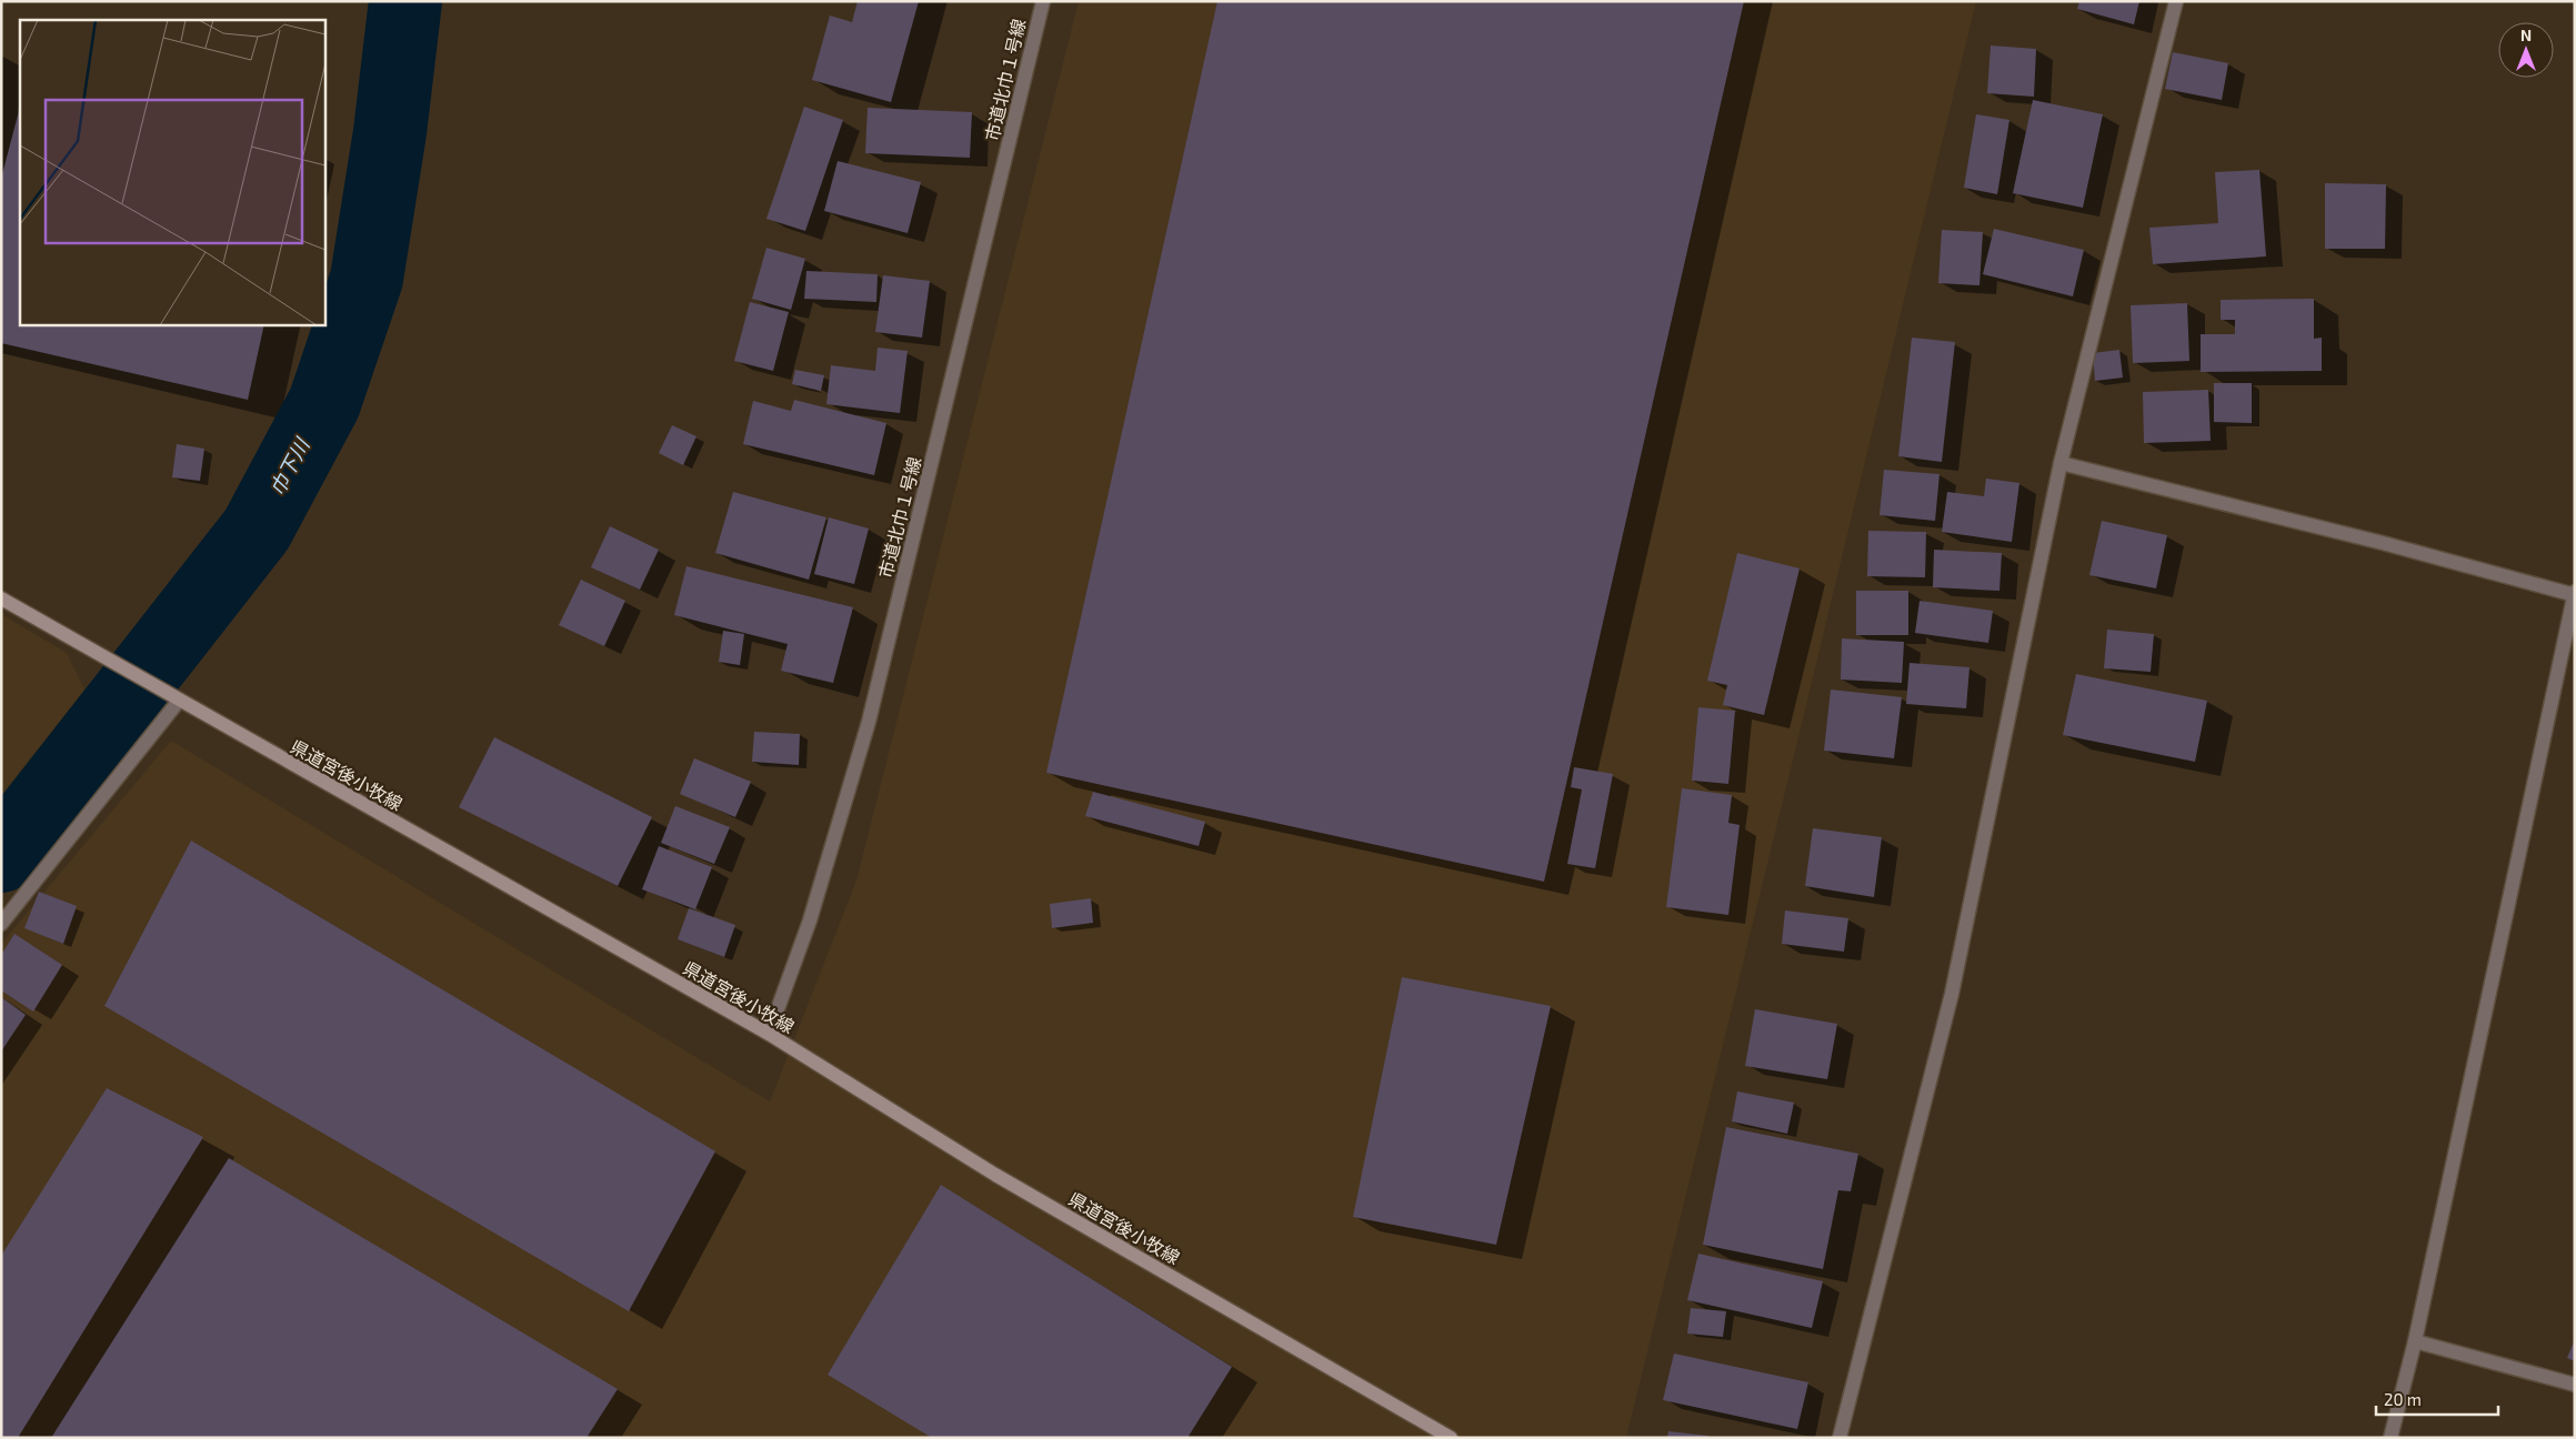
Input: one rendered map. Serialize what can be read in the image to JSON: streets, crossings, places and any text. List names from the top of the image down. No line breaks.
{"streets":{"main road":["県道宮後小牧線"],"street":["市道北巾１号線"]},"crossings":[["市道北巾１号線","県道宮後小牧線"]],"water":["巾下川"],"scale_bar":"20 m","north":"top"}
